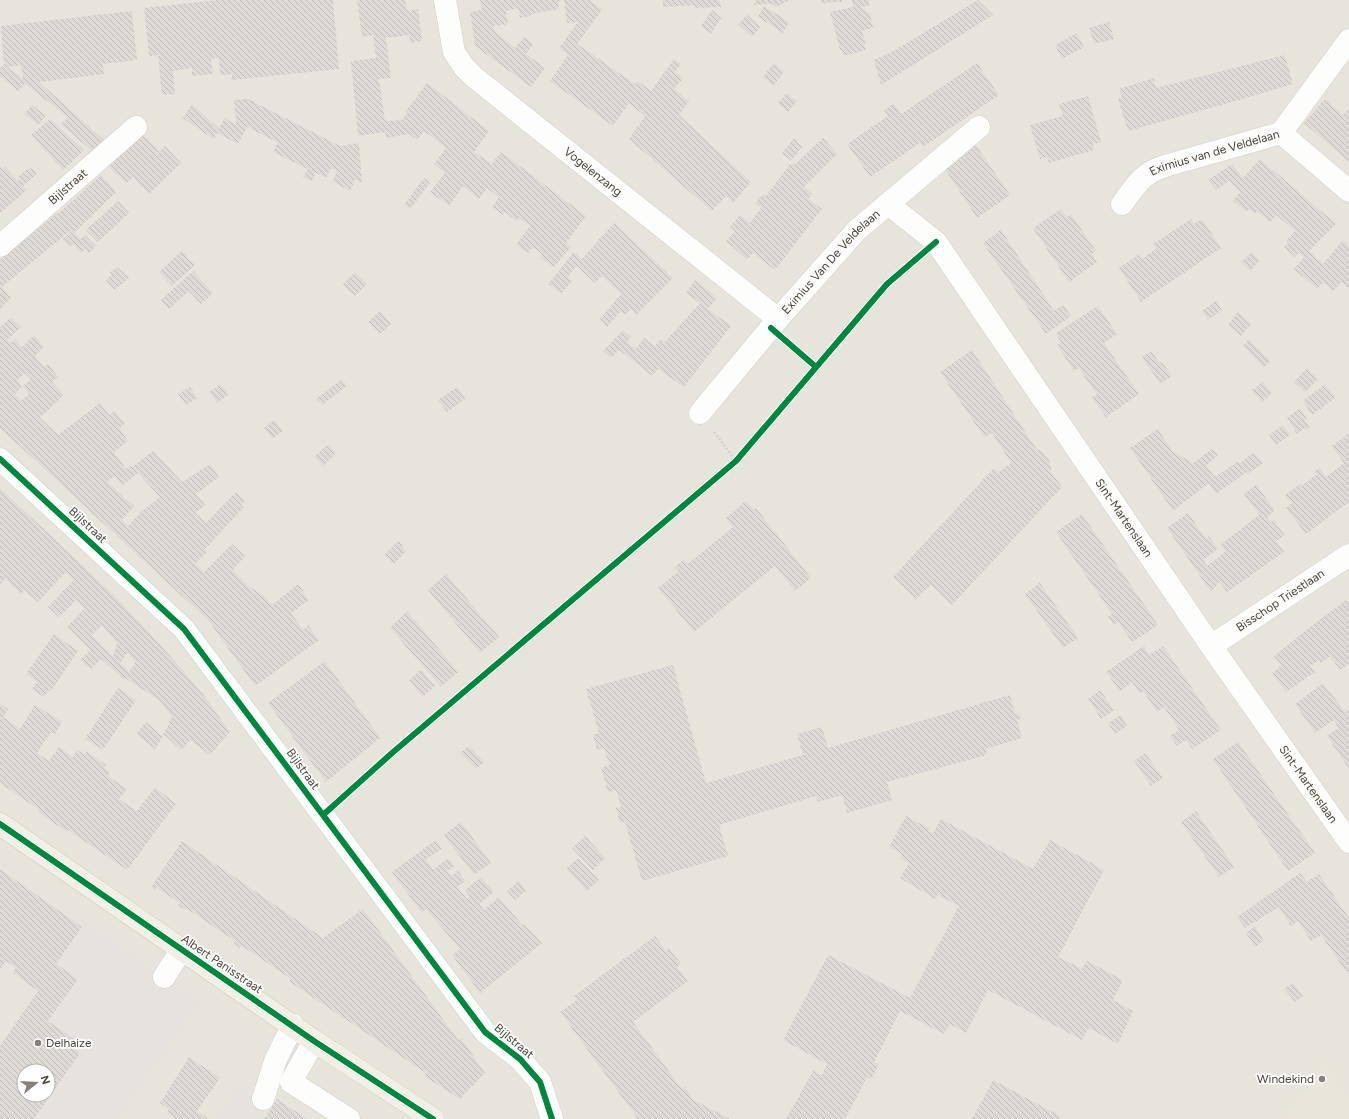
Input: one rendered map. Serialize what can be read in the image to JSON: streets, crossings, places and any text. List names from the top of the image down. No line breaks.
{"streets":{"main road":["Albert Panisstraat"],"street":["Eximius van de Veldelaan","Vogelenzang","Bijlstraat","Eximius Van De Veldelaan","Sint-Martenslaan","Bisschop Triestlaan"]},"crossings":[["Vogelenzang","Eximius Van De Veldelaan"],["Eximius Van De Veldelaan","Sint-Martenslaan"],["Sint-Martenslaan","Bisschop Triestlaan"]],"places":["Delhaize","Windekind"],"north":"right"}
